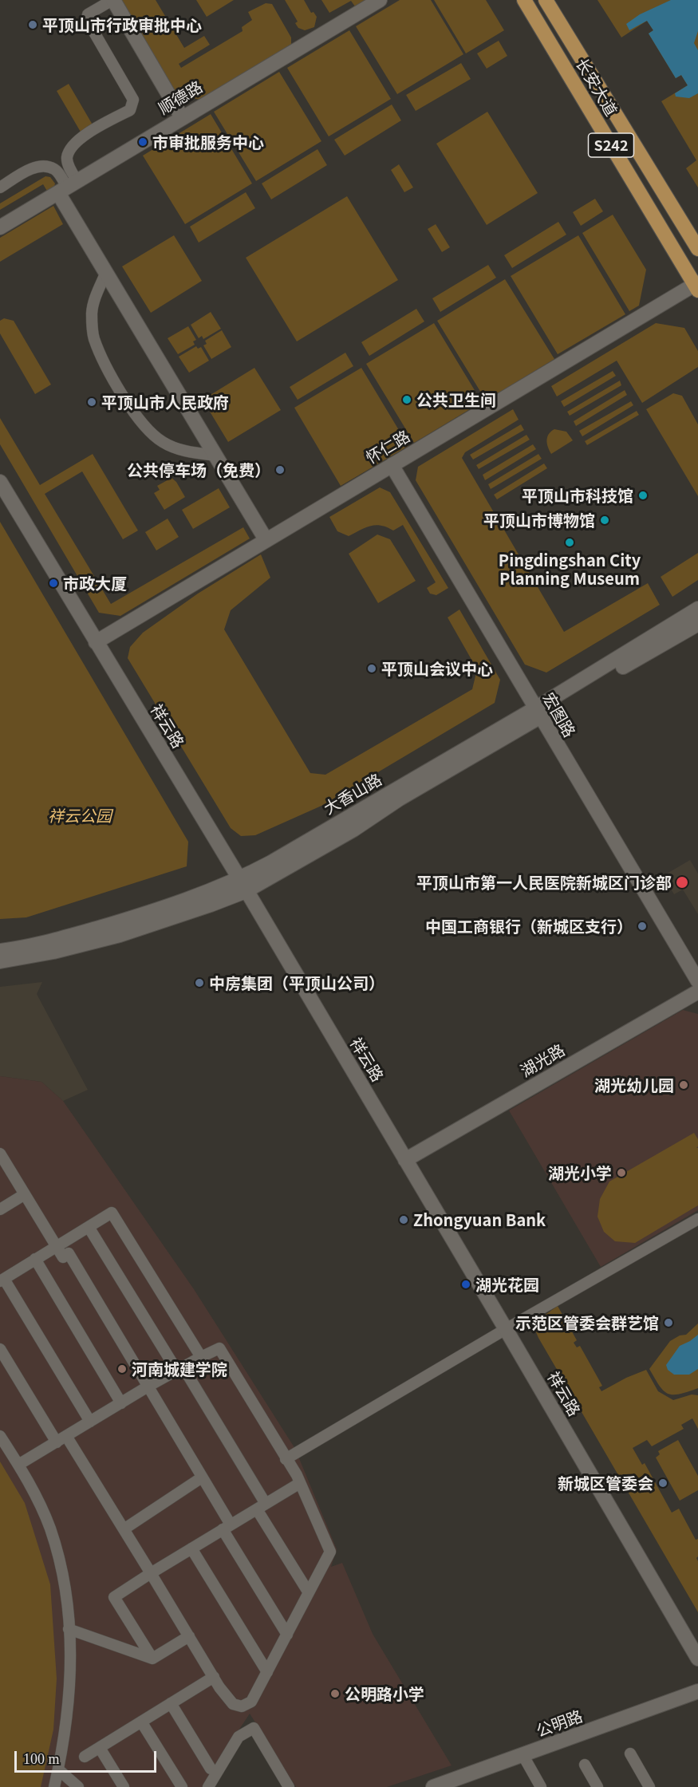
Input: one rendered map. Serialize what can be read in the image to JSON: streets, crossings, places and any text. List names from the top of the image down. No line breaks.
{"streets":{"main road":["长安大道","S242"],"street":["顺德路","怀仁路","宏图路","祥云路","大香山路","湖光路","公明路"]},"crossings":[["长安大道","怀仁路"],["怀仁路","宏图路"],["怀仁路","祥云路"],["宏图路","大香山路"],["祥云路","大香山路"],["祥云路","湖光路"]],"parks":["祥云公园"],"places":["平顶山市行政审批中心","市审批服务中心","公共卫生间","平顶山市人民政府","公共停车场（免费）","平顶山市科技馆","平顶山市博物馆","Pingdingshan City Planning Museum","市政大厦","平顶山会议中心","平顶山市第一人民医院新城区门诊部","中国工商银行（新城区支行）","中房集团（平顶山公司）","湖光幼儿园","湖光小学","Zhongyuan Bank","湖光花园","示范区管委会群艺馆","河南城建学院","新城区管委会","公明路小学"],"scale_bar":"100 m"}
